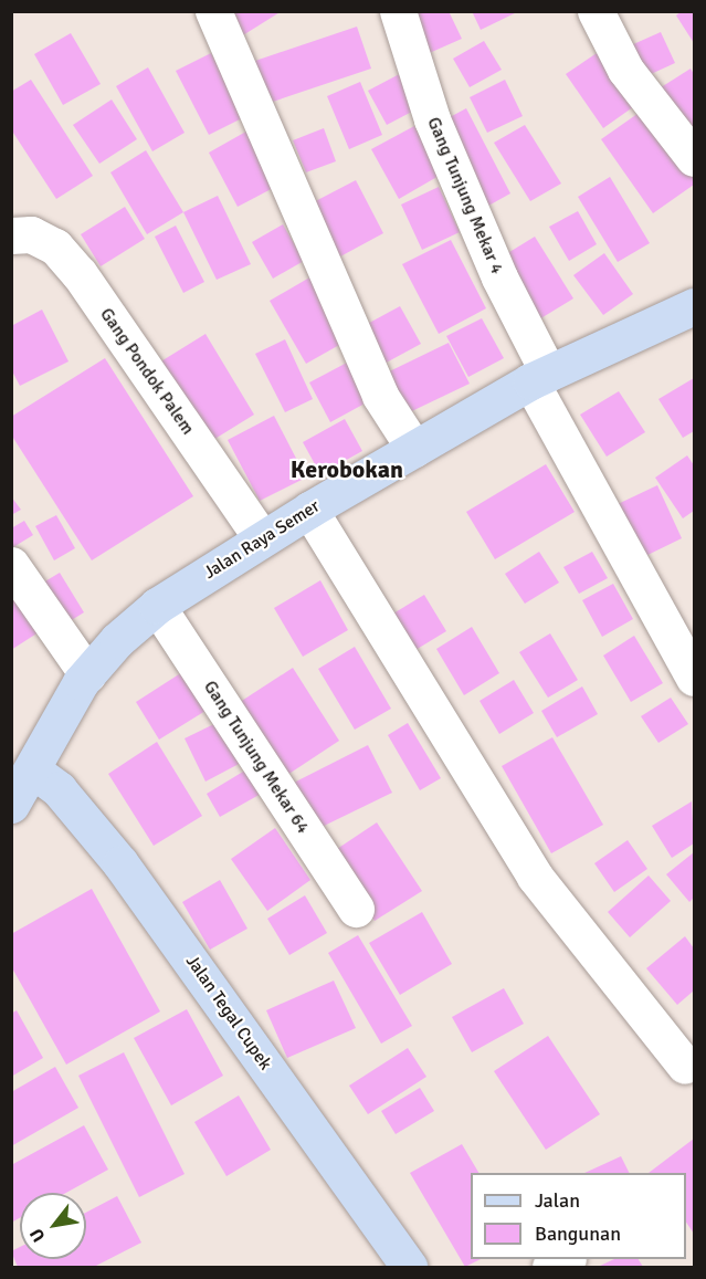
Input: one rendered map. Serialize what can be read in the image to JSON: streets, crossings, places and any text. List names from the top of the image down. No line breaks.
{"streets":{"street":["Gang Tunjung Mekar 4","Gang Pondok Palem","Jalan Raya Semer","Gang Tunjung Mekar 64","Jalan Tegal Cupek"]},"crossings":[["Gang Tunjung Mekar 4","Jalan Raya Semer"],["Gang Pondok Palem","Jalan Raya Semer"],["Jalan Raya Semer","Gang Tunjung Mekar 64"],["Jalan Raya Semer","Jalan Tegal Cupek"]],"districts":["Kerobokan"],"legend":["Jalan","Bangunan"],"north":"bottom left"}
